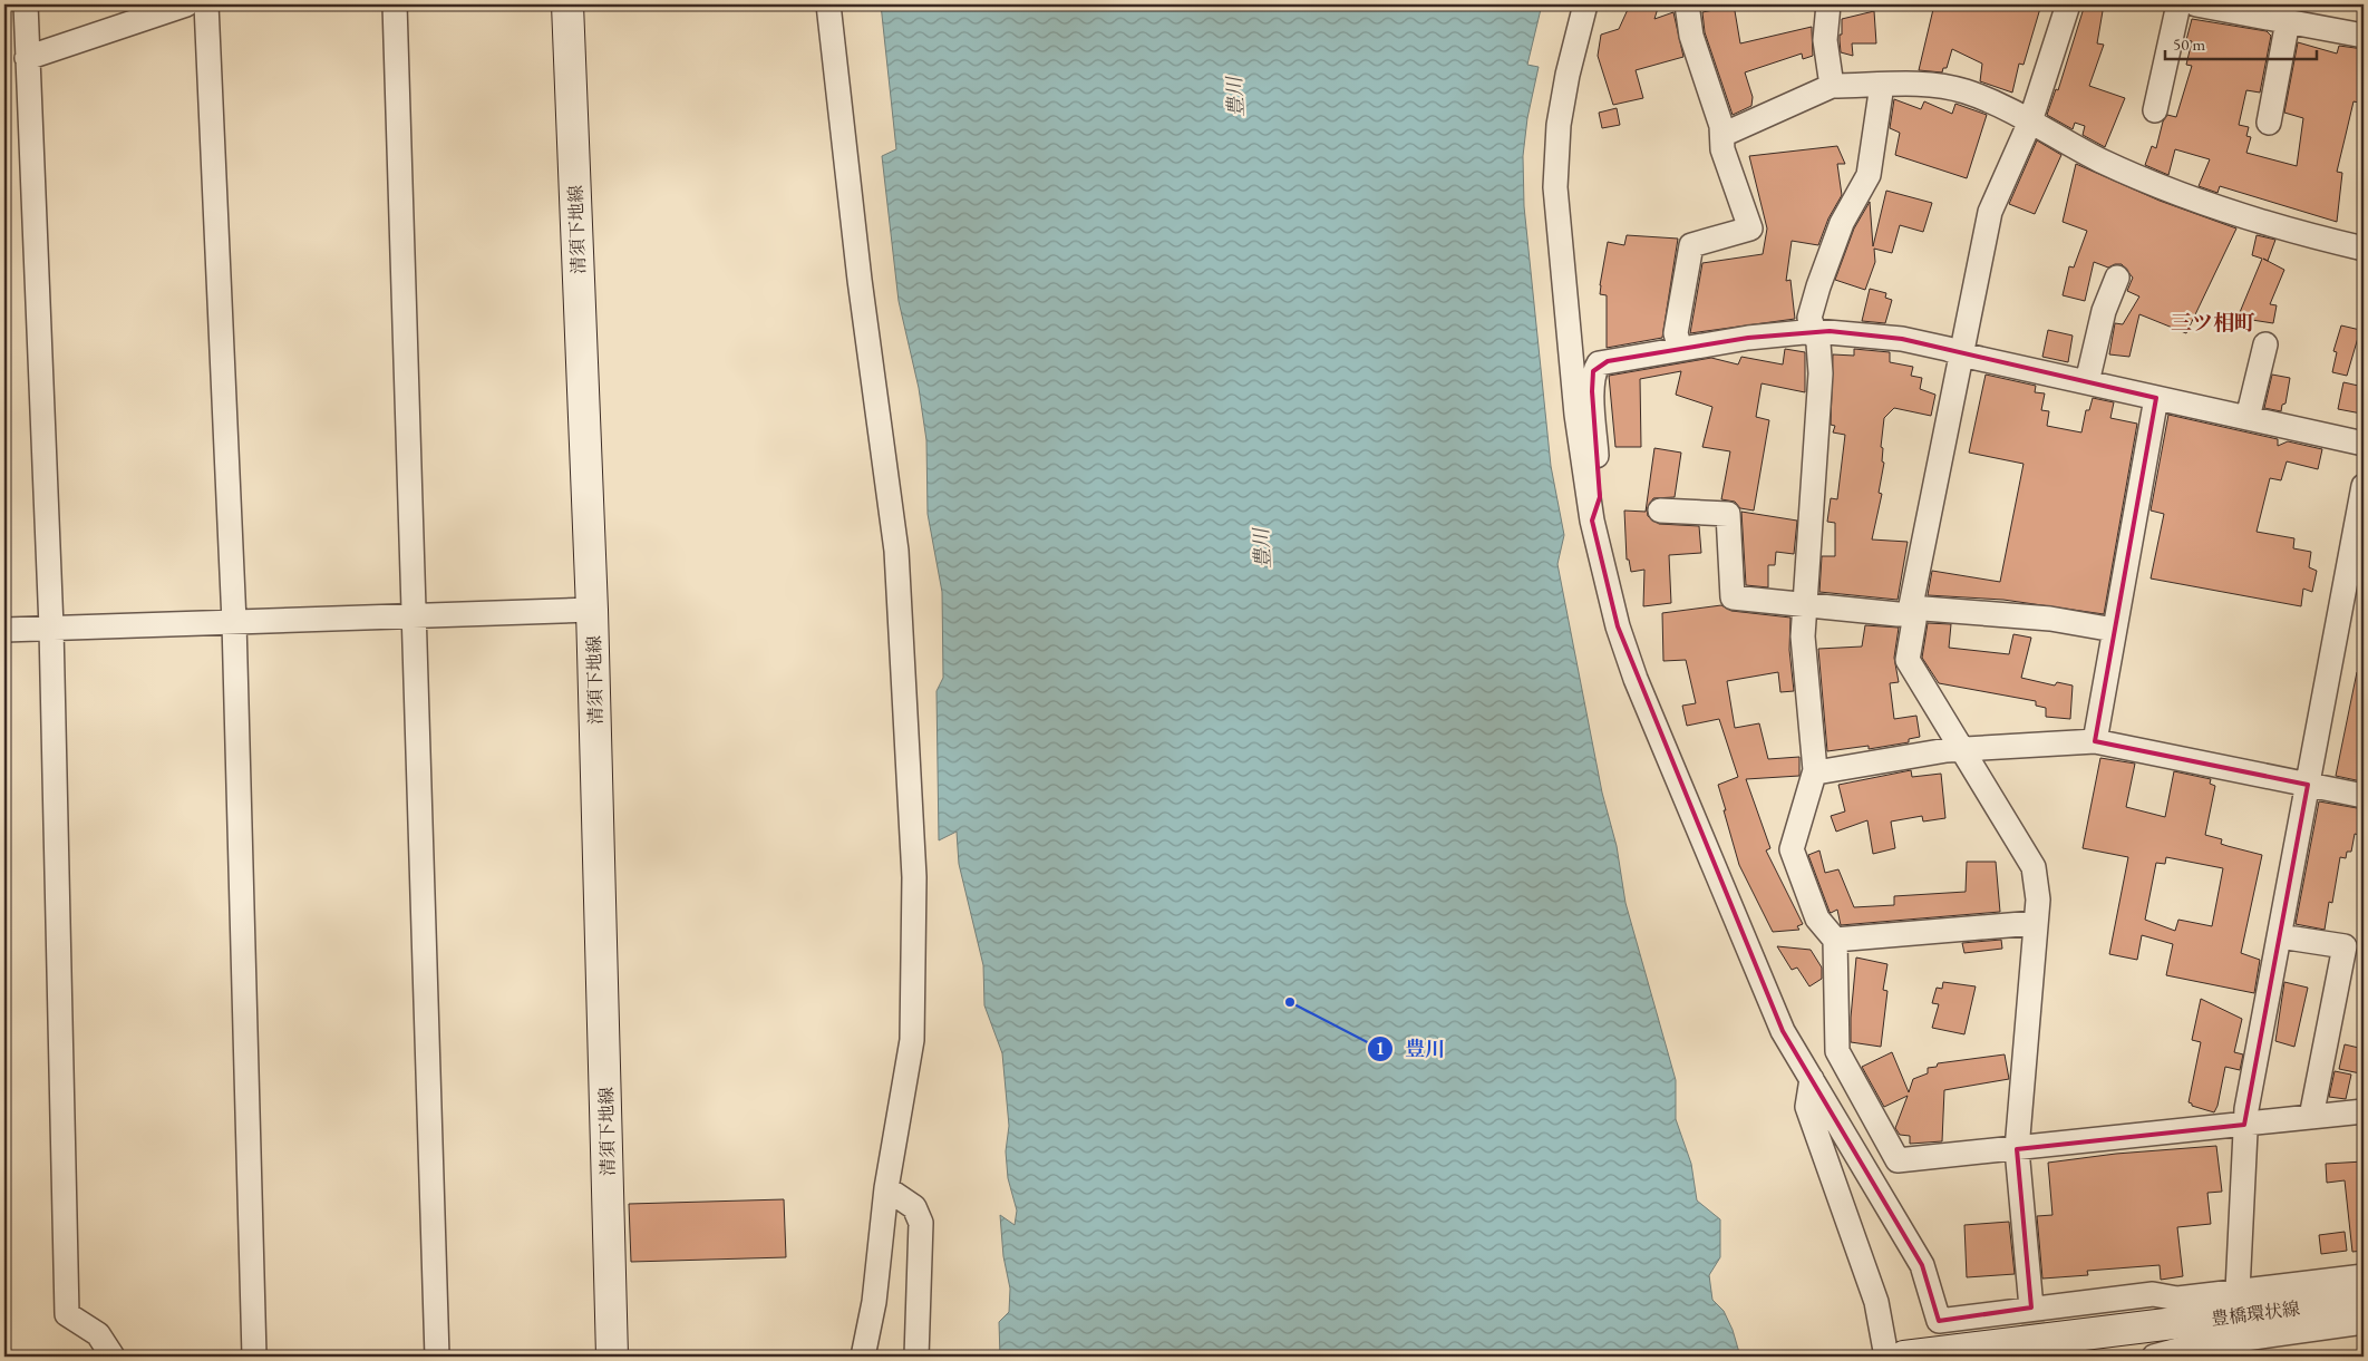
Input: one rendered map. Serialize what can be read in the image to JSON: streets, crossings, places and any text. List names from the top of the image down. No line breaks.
{"streets":{"main road":["清須下地線","豊橋環状線"]},"districts":["三ツ相町"],"water":["豊川"],"places":["豊川"],"scale_bar":"50 m"}
